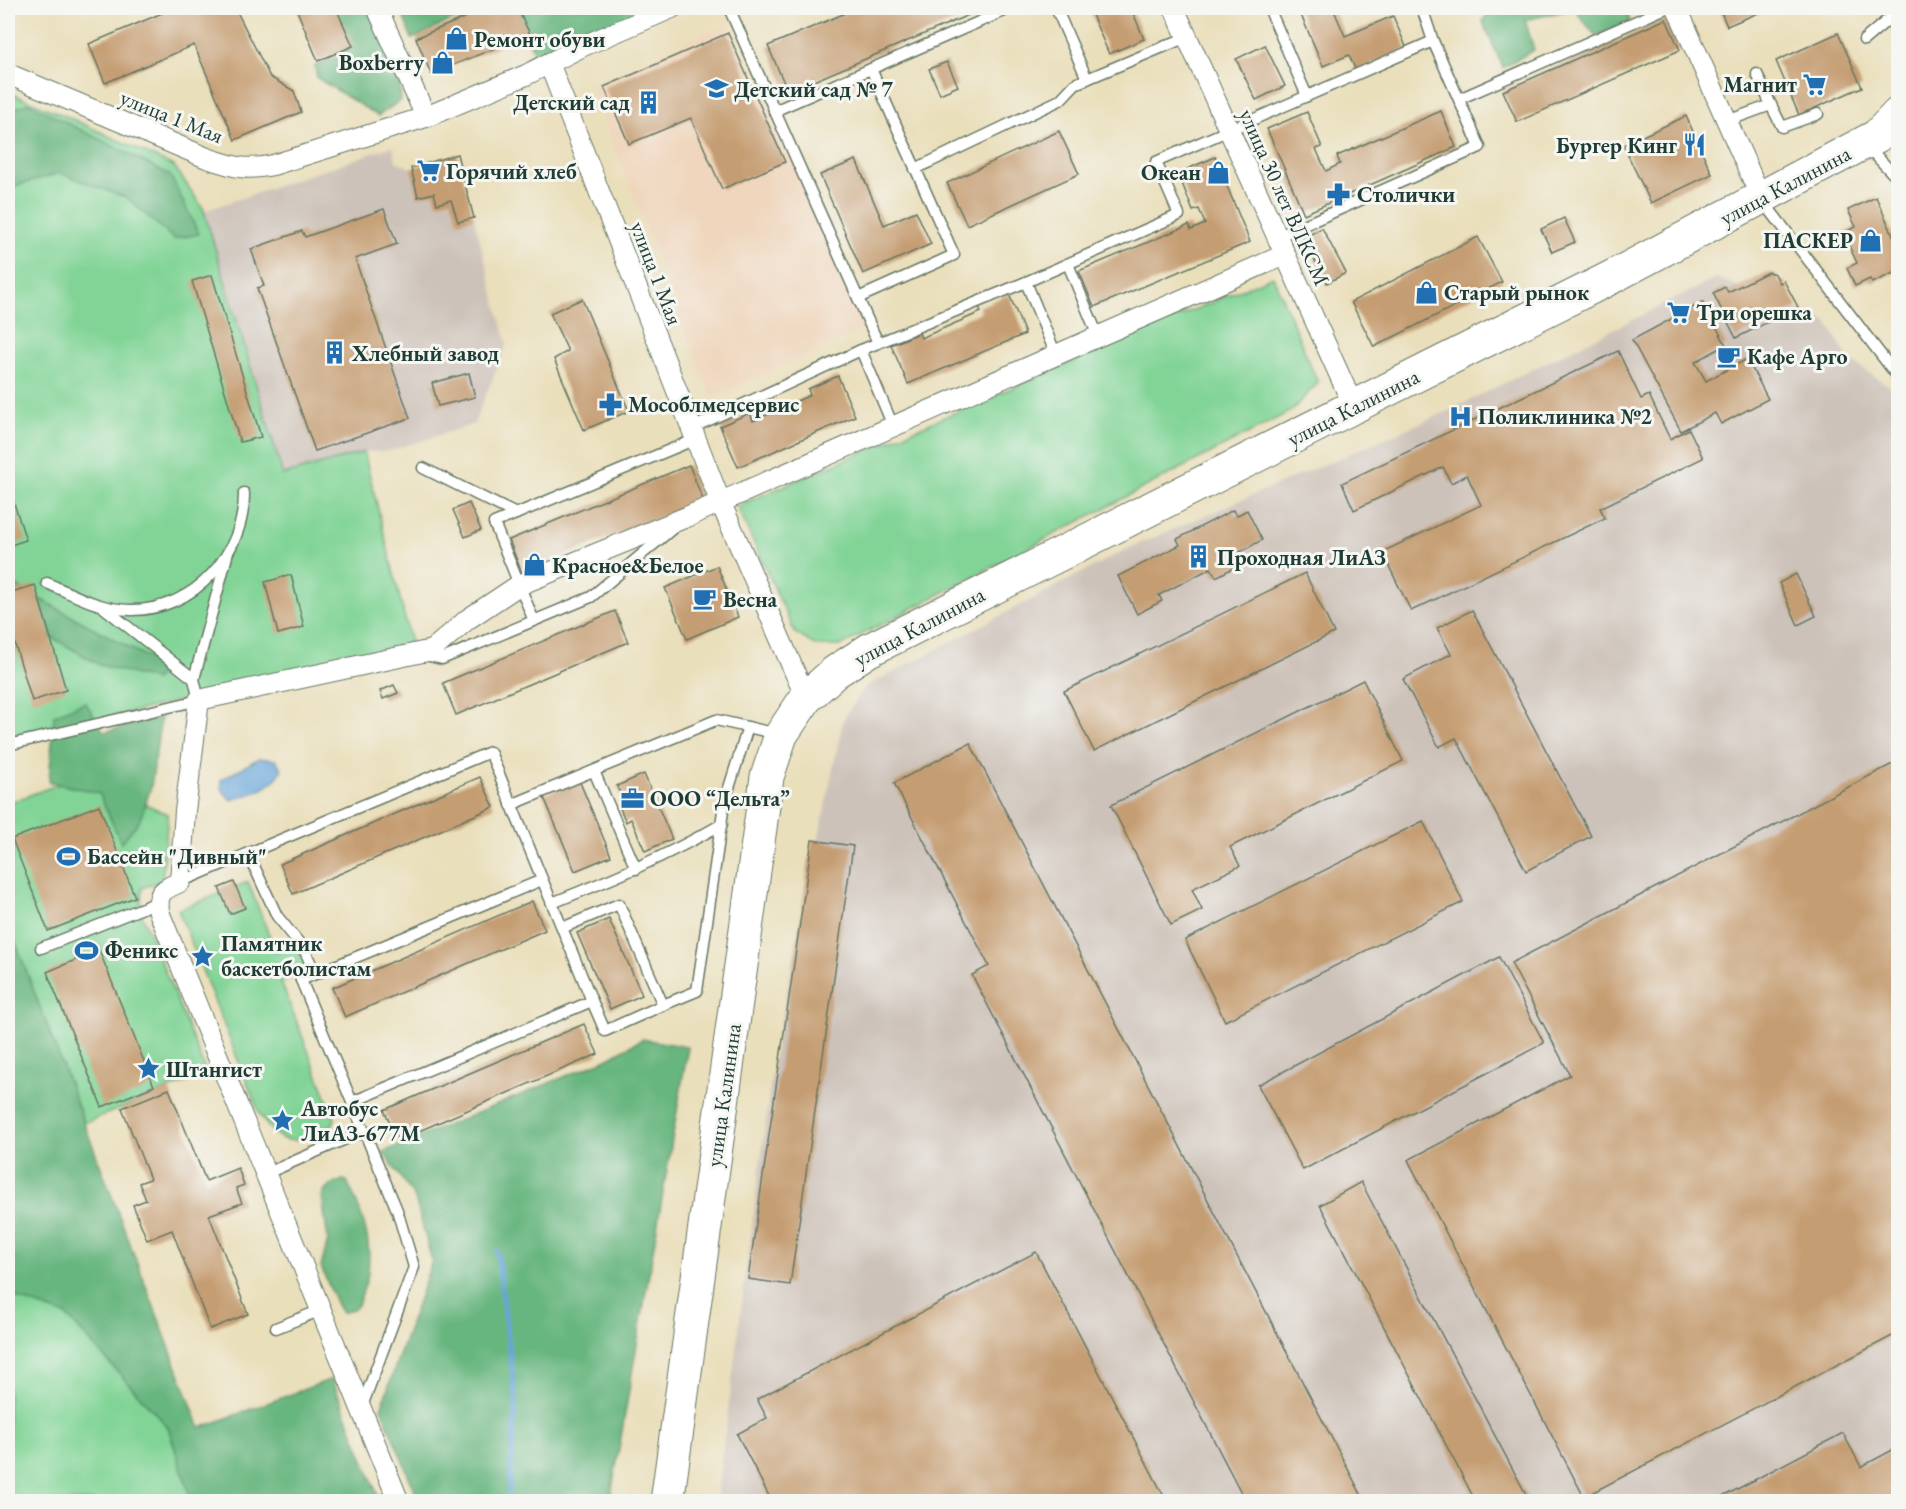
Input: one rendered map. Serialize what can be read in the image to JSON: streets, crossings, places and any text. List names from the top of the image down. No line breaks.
{"streets":{"highway":["улица Калинина"],"street":["улица 1 Мая","улица 30 лет ВЛКСМ"]},"crossings":[["улица Калинина","улица 30 лет ВЛКСМ"]],"places":{"shop":["Ремонт обуви","Boxberry","Океан","ПАСКЕР","Старый рынок","Красное&Белое"],"supermarket":["Магнит","Горячий хлеб","Три орешка"],"school or university":["Детский сад № 7"],"building":["Детский сад","Хлебный завод","Проходная ЛиАЗ"],"restaurant":["Бургер Кинг"],"pharmacy":["Столички","Мособлмедсервис"],"cafe":["Кафе Арго","Весна"],"hospital":["Поликлиника №2"],"office":["ООО “Дельта”"],"sports":["Бассейн \"Дивный\"","Феникс"],"place":["Памятник баскетболистам","Штангист","Автобус ЛиАЗ-677М"]}}
